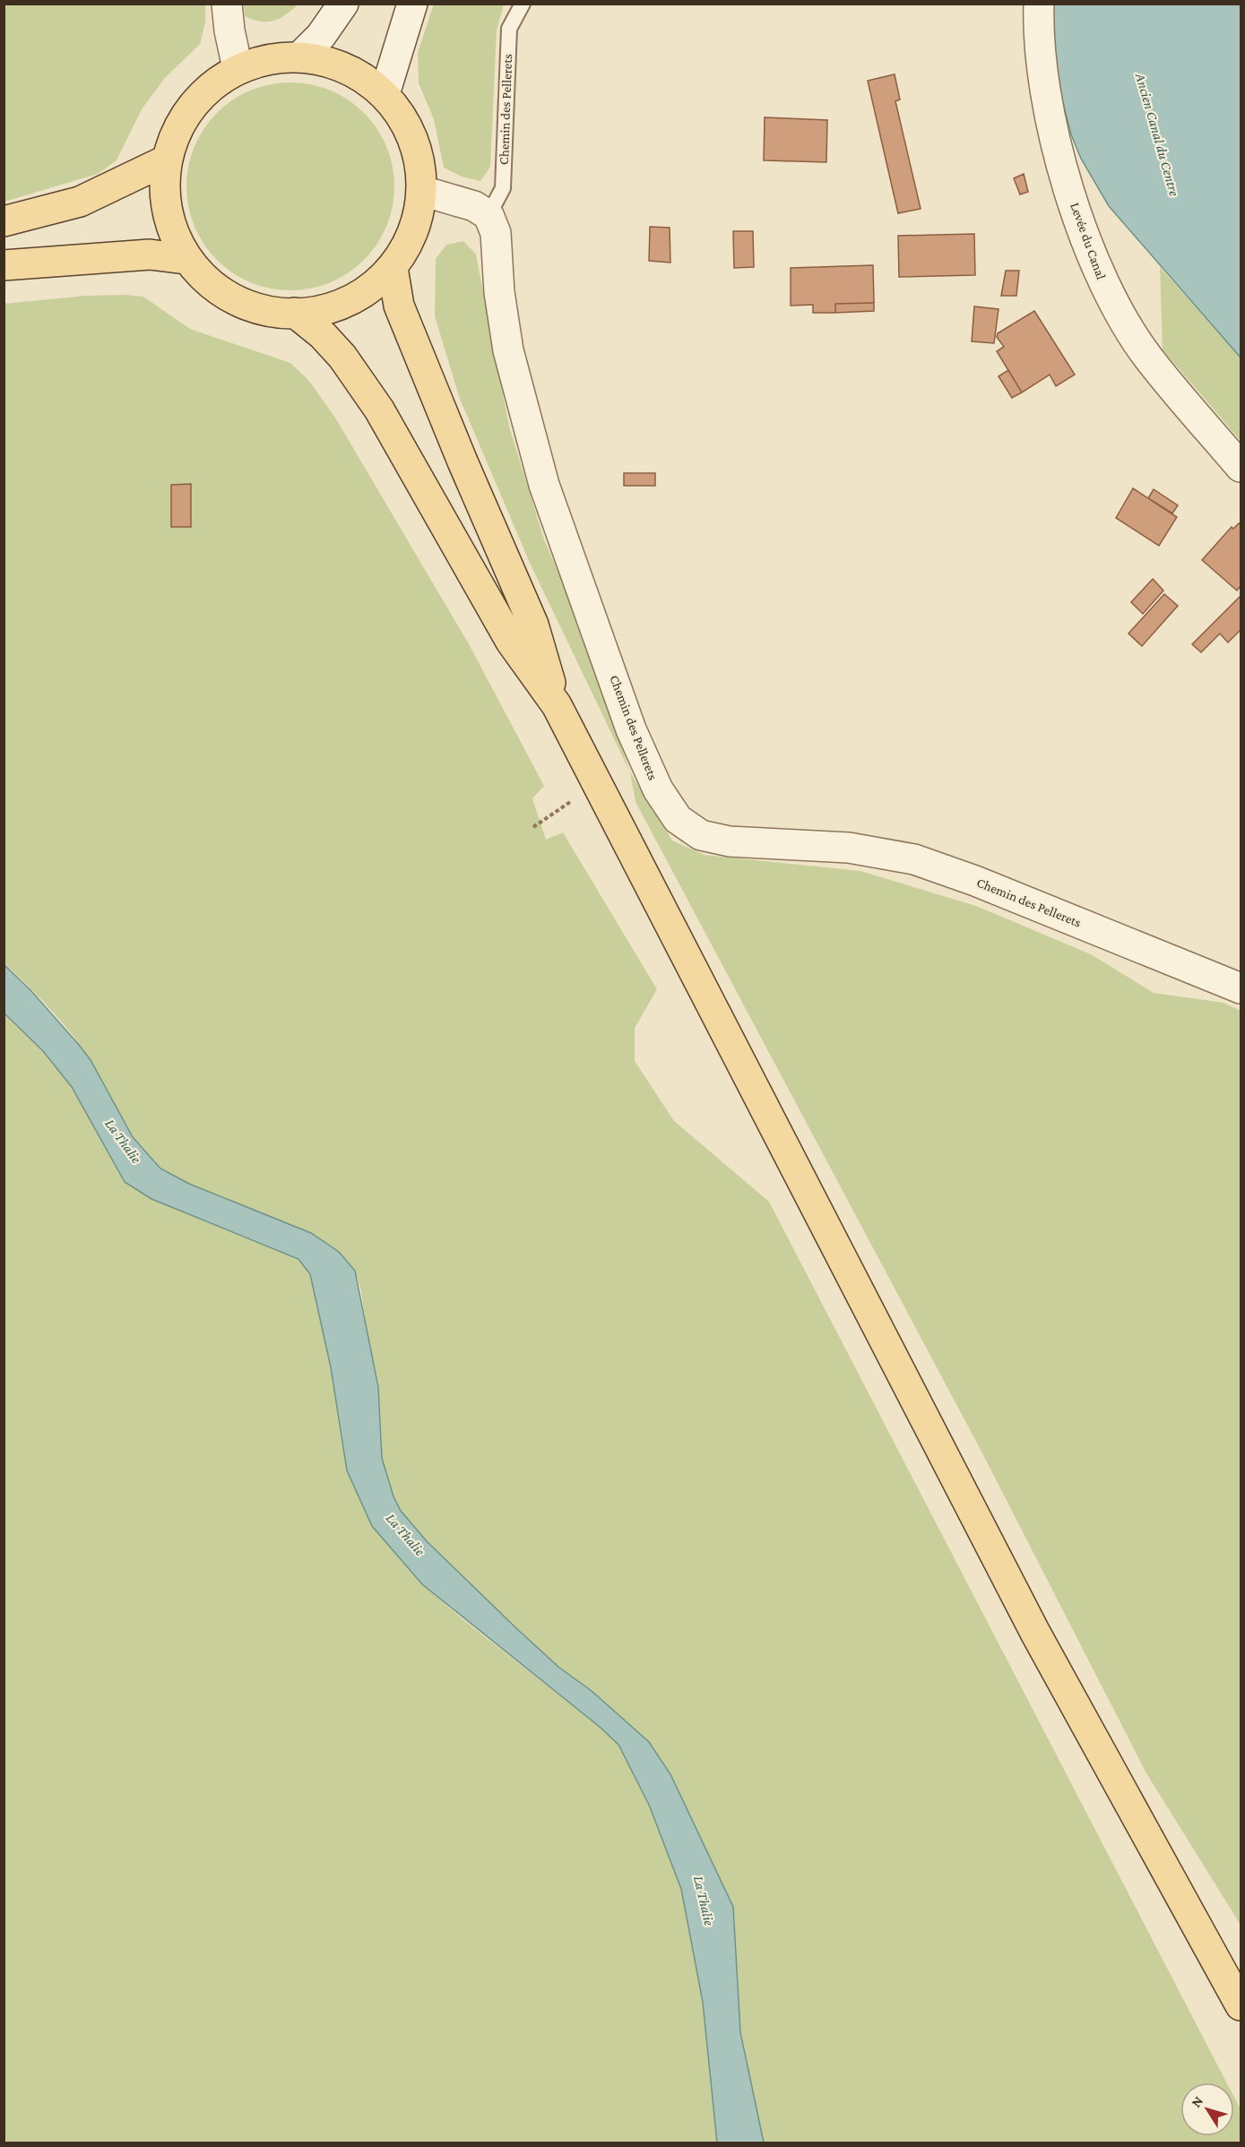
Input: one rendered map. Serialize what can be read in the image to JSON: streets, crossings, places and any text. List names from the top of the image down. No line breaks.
{"streets":{"street":["Chemin des Pellerets","Levée du Canal"]},"water":["Ancien Canal du Centre","La Thalie"],"north":"top left"}
